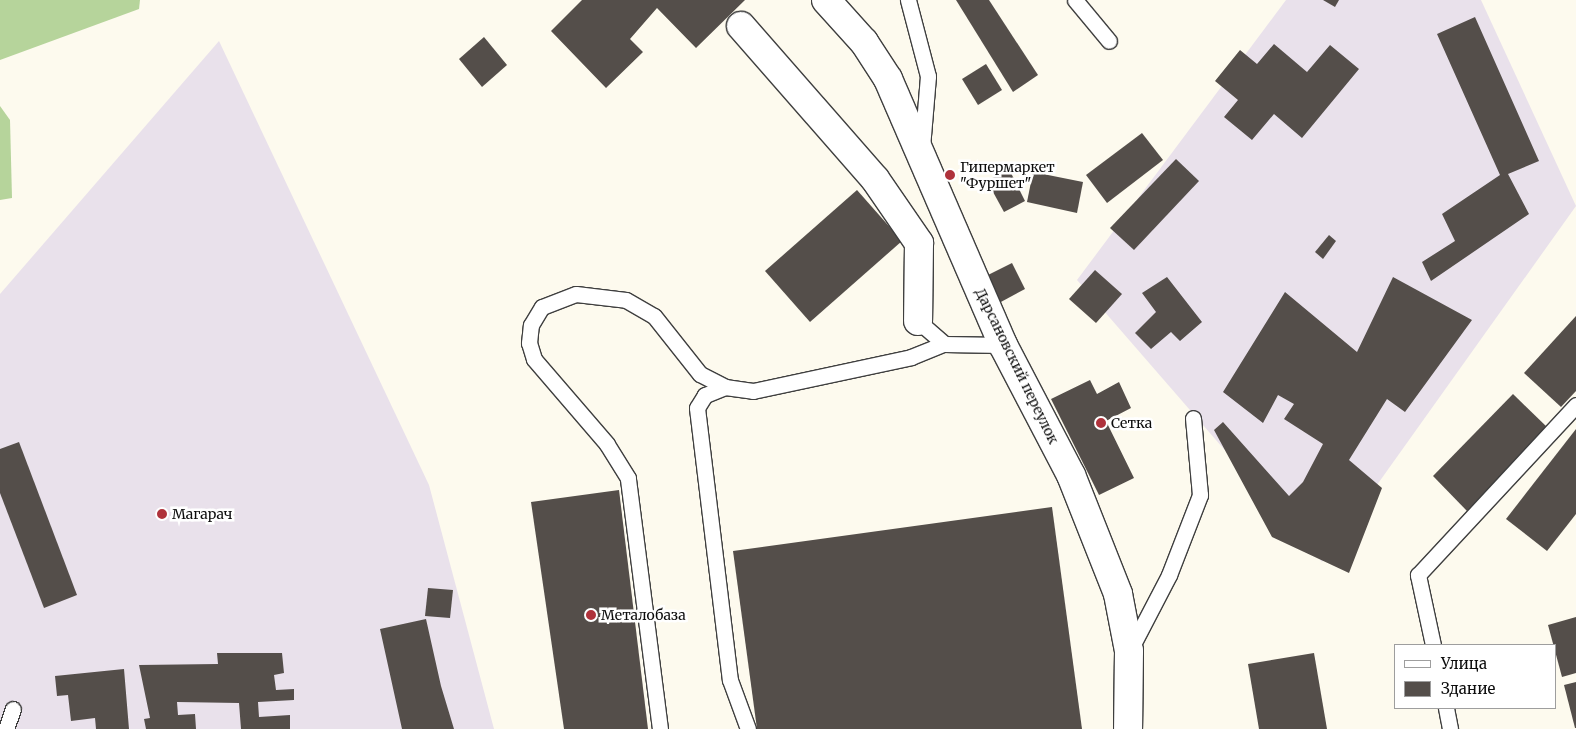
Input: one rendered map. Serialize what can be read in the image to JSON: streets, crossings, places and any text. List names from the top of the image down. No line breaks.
{"streets":{"street":["Дарсановский переулок"]},"places":["Гипермаркет \"Фуршет\"","Сетка","Магарач","Металобаза"],"legend":["Улица","Здание"]}
